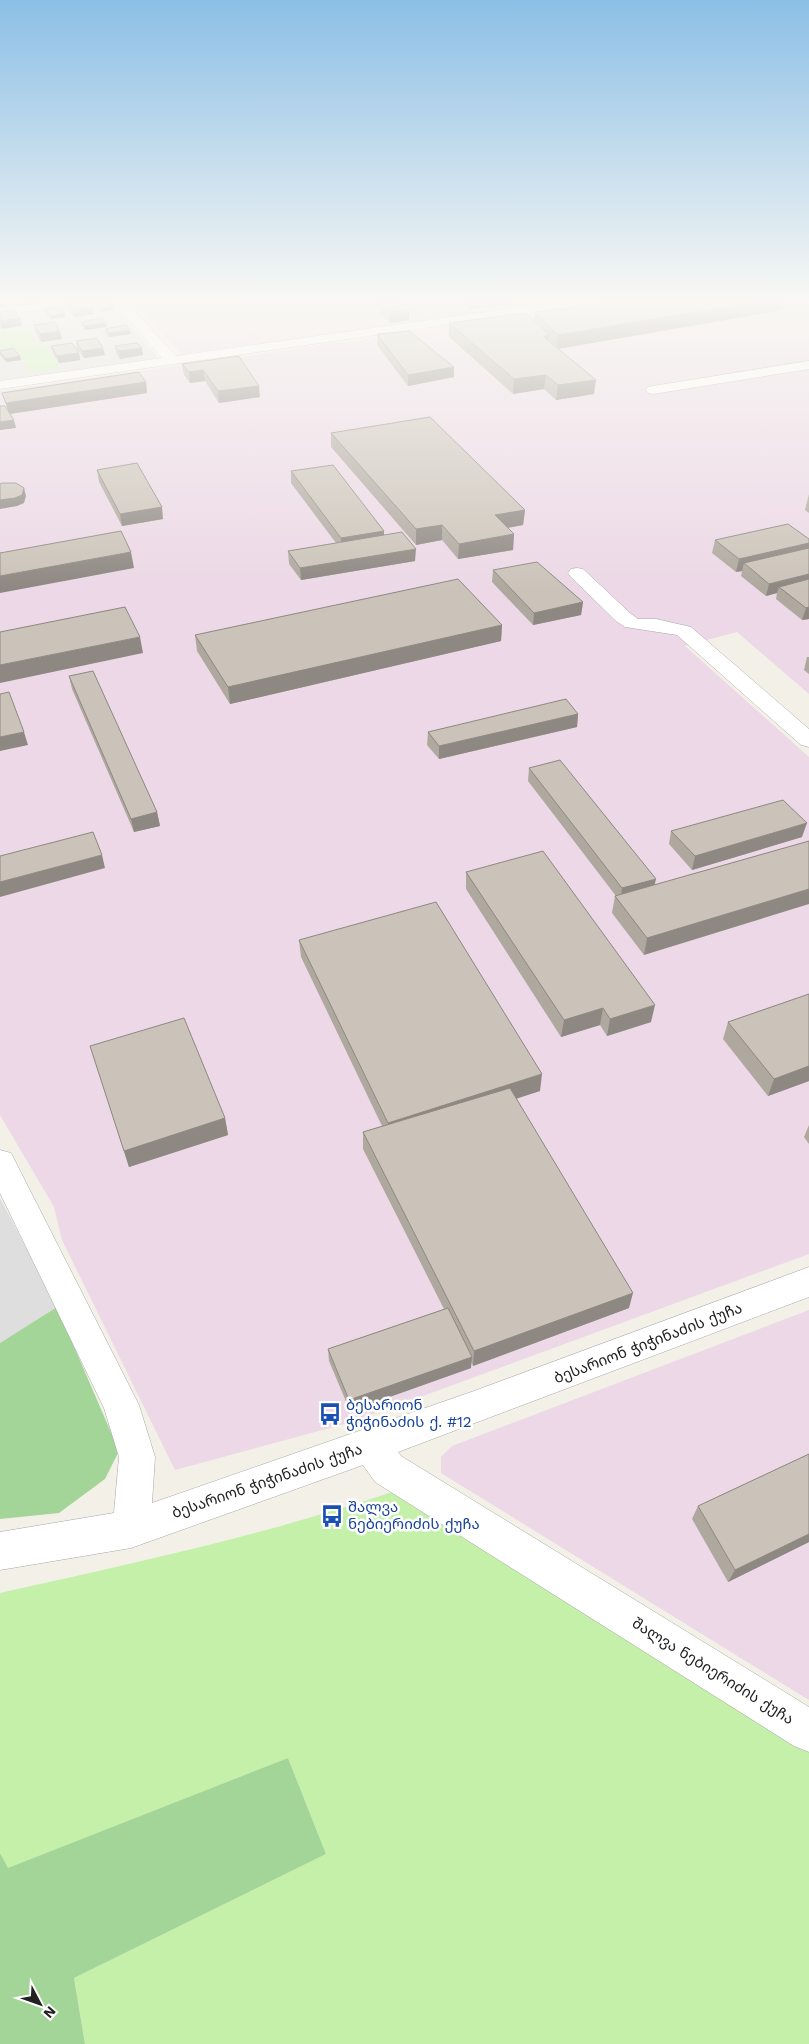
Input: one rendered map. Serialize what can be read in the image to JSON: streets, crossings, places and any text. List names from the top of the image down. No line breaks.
{"streets":{"street":["ბესარიონ ჭიჭინაძის ქუჩა","შალვა ნებიერიძის ქუჩა"]},"crossings":[["ბესარიონ ჭიჭინაძის ქუჩა","შალვა ნებიერიძის ქუჩა"]],"places":{"bus stop":["ბესარიონ ჭიჭინაძის ქ. #12","შალვა ნებიერიძის ქუჩა"]},"north":"bottom right"}
